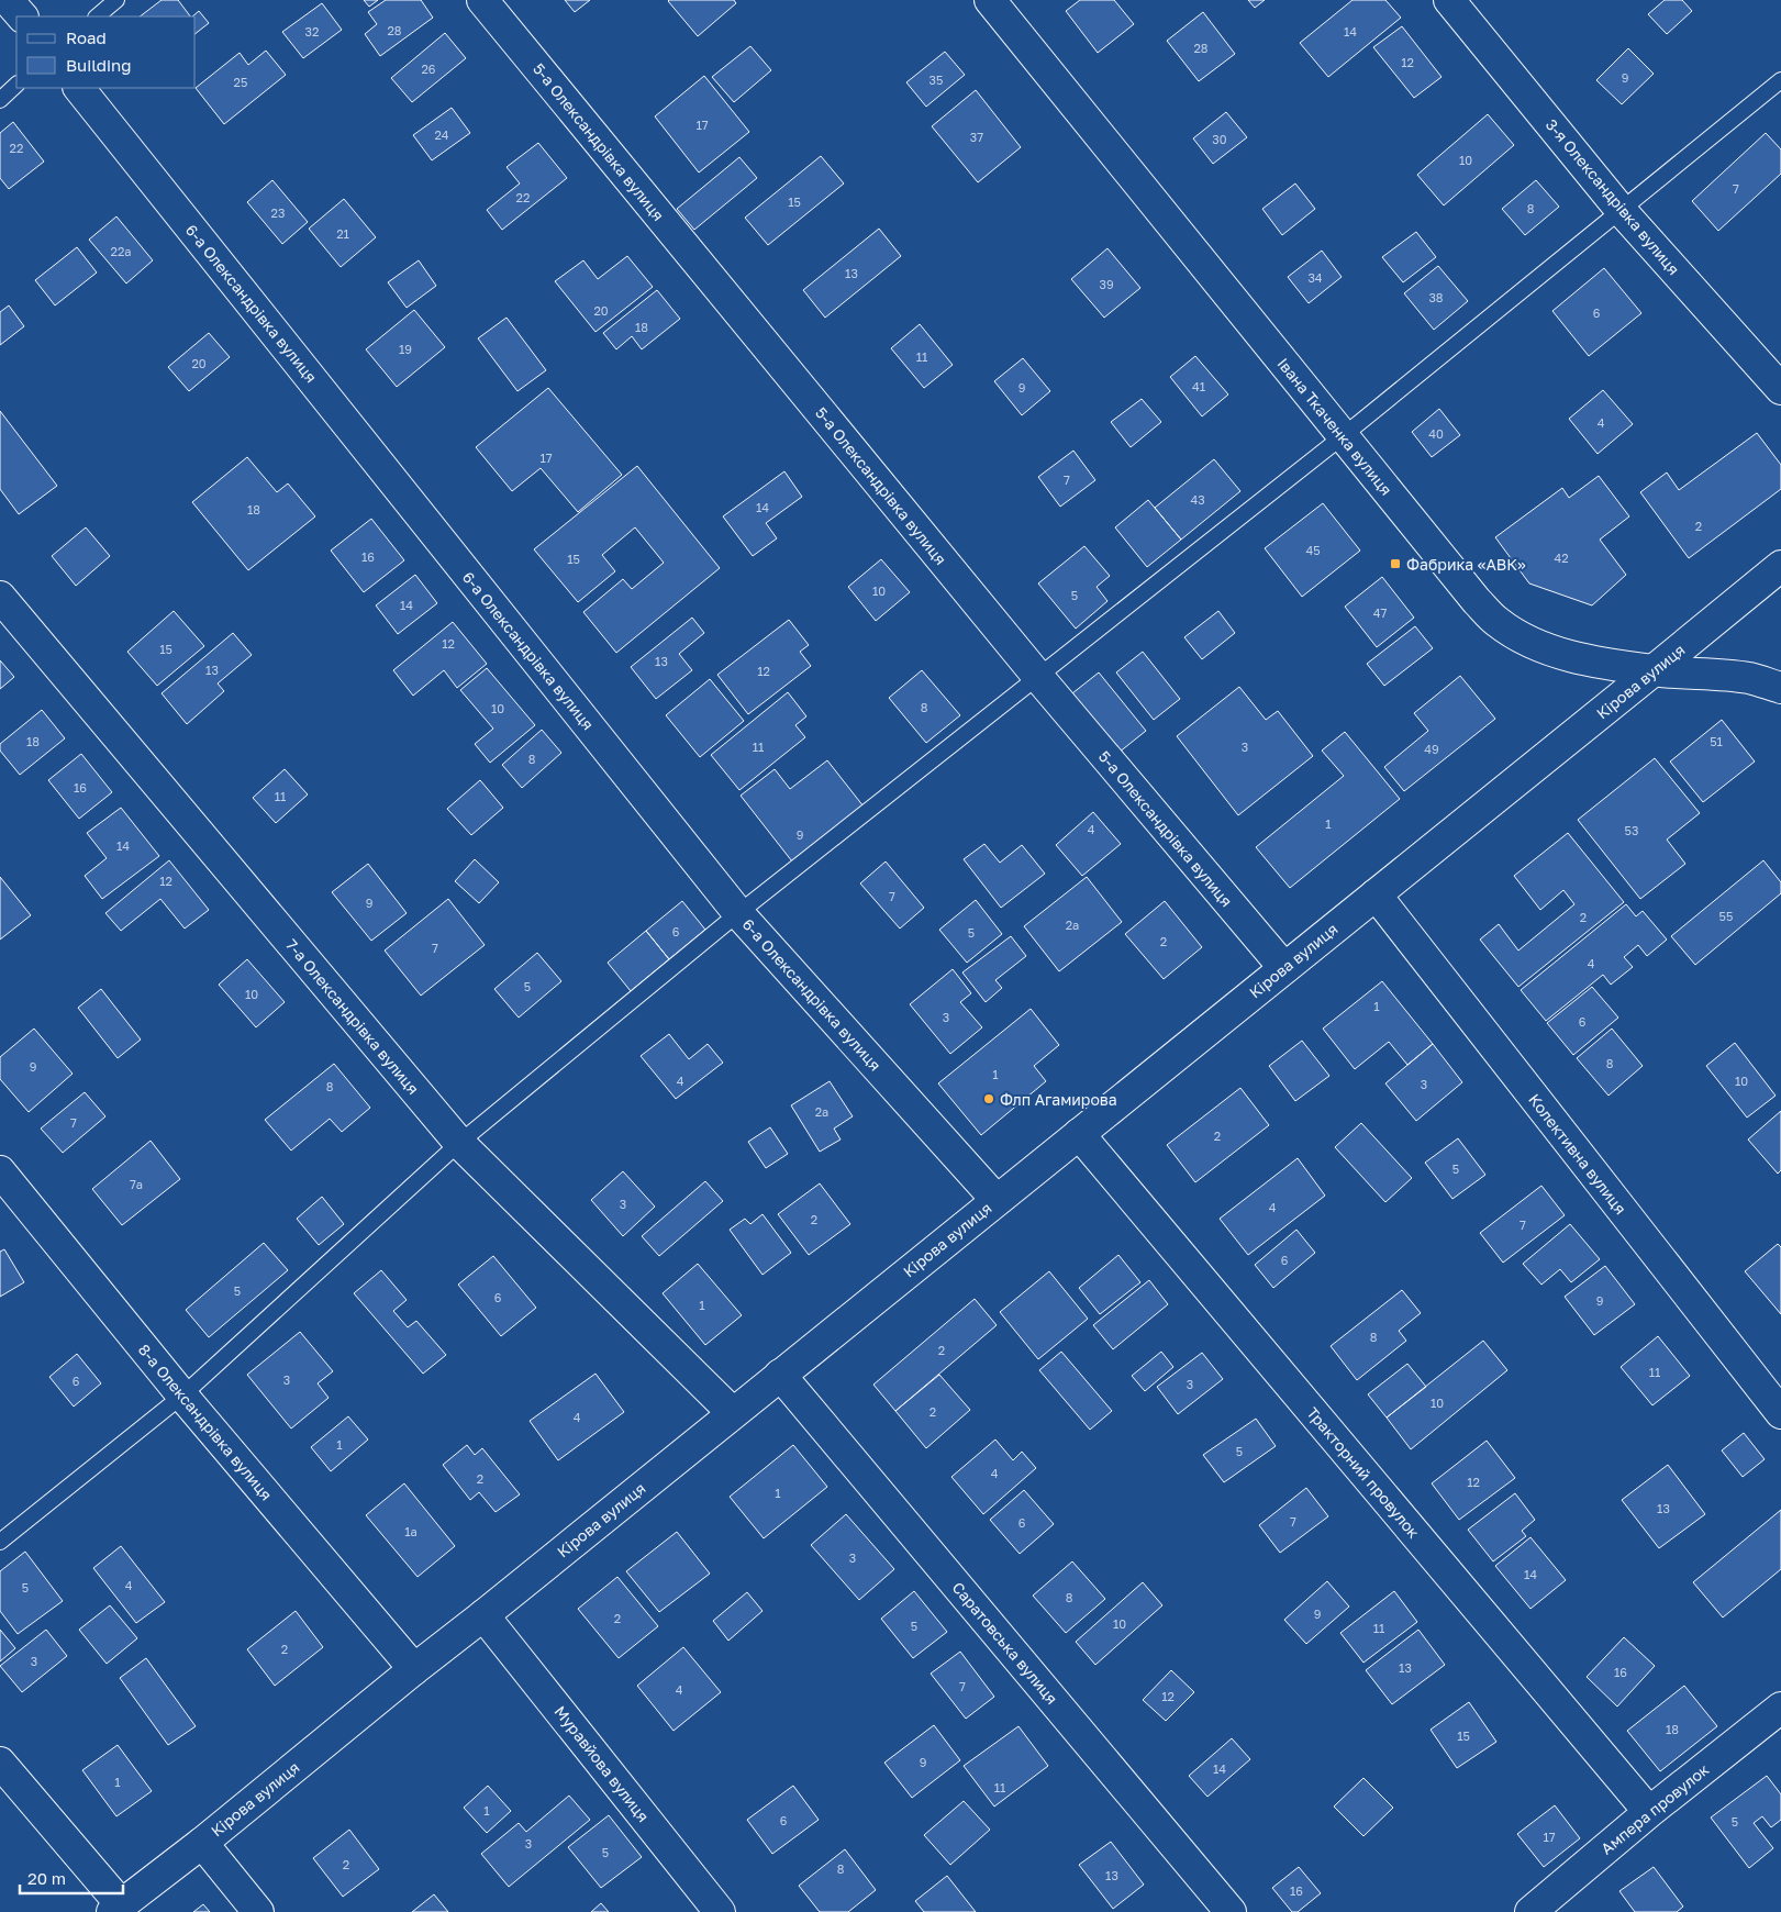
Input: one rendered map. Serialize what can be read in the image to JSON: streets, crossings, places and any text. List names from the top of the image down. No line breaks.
{"streets":{"street":["5-а Олександрівка вулиця","3-я Олександрівка вулиця","6-а Олександрівка вулиця","Івана Ткаченка вулиця","Кірова вулиця","7-а Олександрівка вулиця","Колективна вулиця","8-а Олександрівка вулиця","Тракторний провулок","Саратовська вулиця","Муравйова вулиця","Ампера провулок"]},"crossings":[["5-а Олександрівка вулиця","Кірова вулиця"],["6-а Олександрівка вулиця","Кірова вулиця"],["Івана Ткаченка вулиця","Кірова вулиця"],["Кірова вулиця","7-а Олександрівка вулиця"],["Кірова вулиця","Колективна вулиця"],["Кірова вулиця","8-а Олександрівка вулиця"],["Кірова вулиця","Тракторний провулок"],["Кірова вулиця","Саратовська вулиця"],["Кірова вулиця","Муравйова вулиця"],["Тракторний провулок","Ампера провулок"]],"places":{"transit":["Фабрика «АВК»"],"other":["Флп Агамирова"]},"house_numbers":["28","32","14","28","12","26","9","35","25","17","24","37","30","22","10","7","22","15","8","23","21","22а","13","34","39","38","20","6","18","19","11","20","41","9","4","40","17","7","43","14","18","2","45","16","42","15","10","5","14","47","12","15","13","13","12","8","10","18","51","11","3","49","8","16","11","1","4","53","9","14","12","7","9","55","2","2а","6","5","2","7","4","5","10","1","3","6","8","9","1","4","10","3","8","2а","7","2","5","7а","3","4","2","7","6","5","6","9","1","8","2","11","3","6","3","10","2","4","1","5","4","2","12","1","13","7","6","1а","3","14","4","5","8","9","2","10","5","11","2","3","13","16","7","4","12","18","15","9","14","1","11","1","6","5","17","3","5","2","8","13","16"],"legend":["Road","Building"],"scale_bar":"20 m"}
